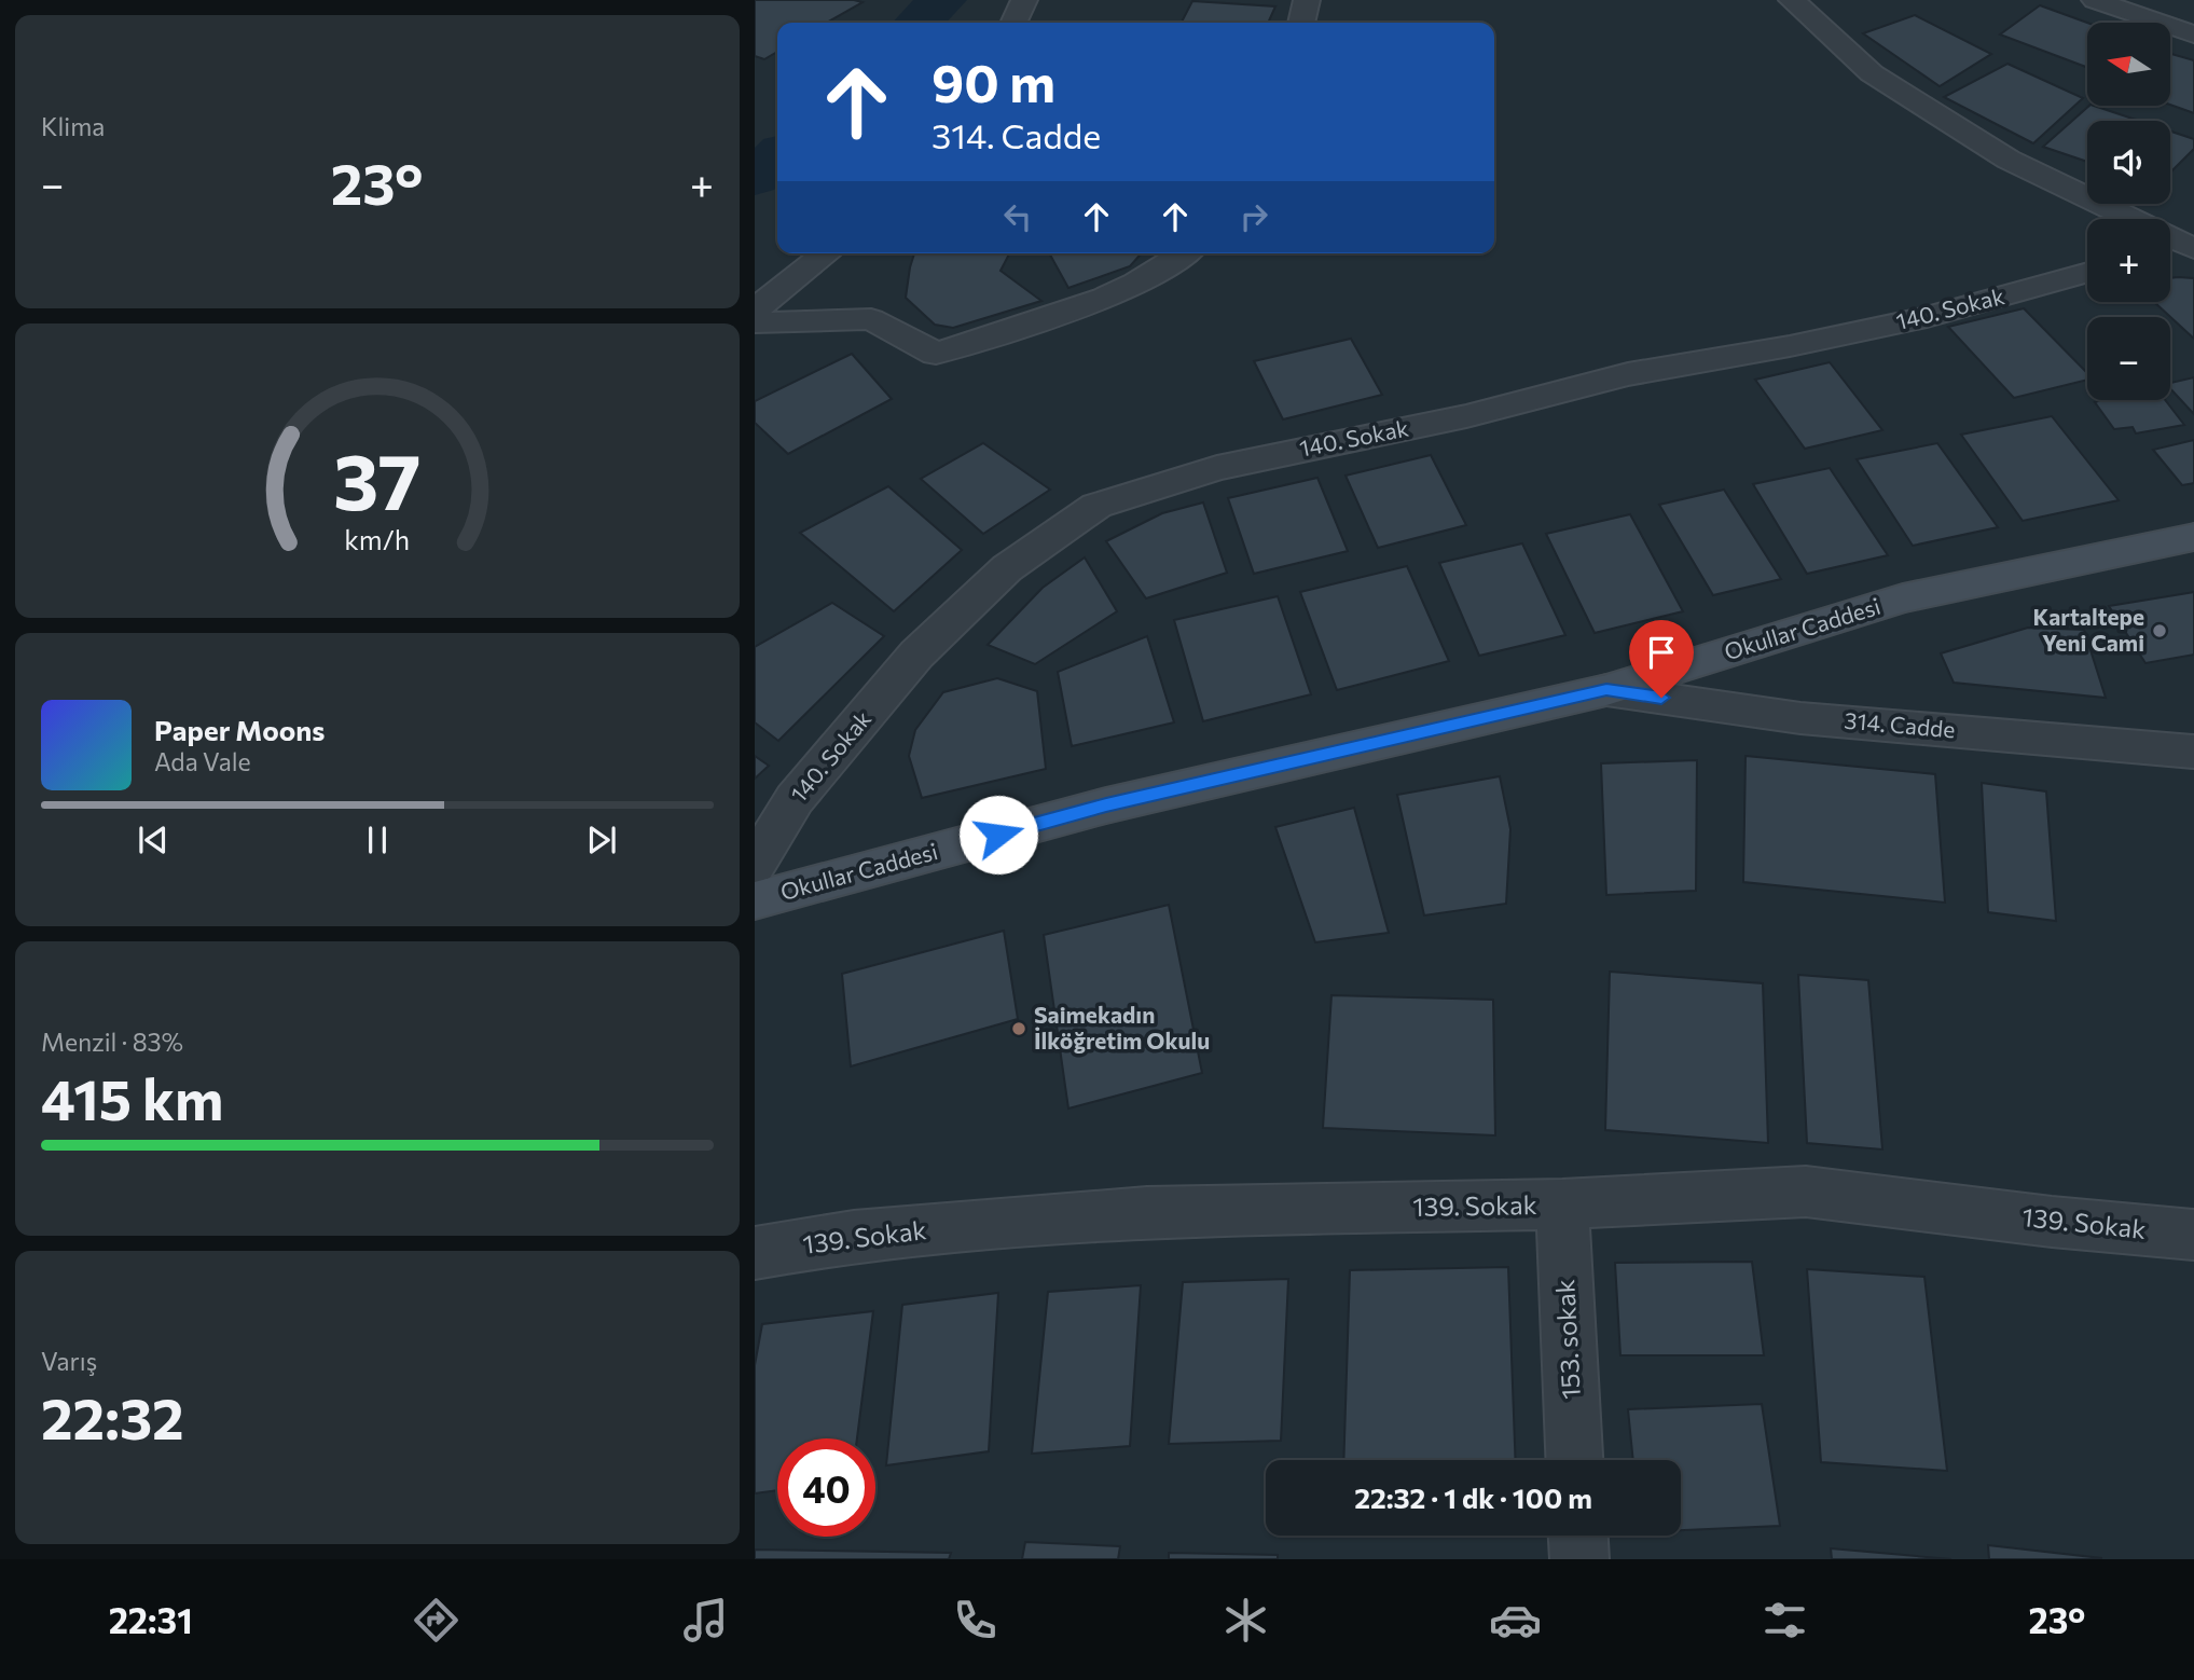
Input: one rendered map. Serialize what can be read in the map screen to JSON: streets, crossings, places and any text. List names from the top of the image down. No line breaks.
{"streets":{"street":["140. Sokak","Okullar Caddesi","314. Cadde","139. Sokak","153. sokak"]},"crossings":[["Okullar Caddesi","314. Cadde"],["139. Sokak","153. sokak"]],"places":["Kartaltepe Yeni Cami","Saimekadın İlköğretim Okulu"],"north":"left","page":{"tile":["Klima",["Menzil · 83%","415 km"],["Varış","22:32"]],"map_buttons":["+","−"],"turn":["90 m","314. Cadde"],"heat":["−","23°","+"],"song":["Paper Moons","Ada Vale"],"limit":"40","trip":"22:32 · 1 dk · 100 m","tabs":["22:31","23°"],"gauge":["37","km/h"]}}
